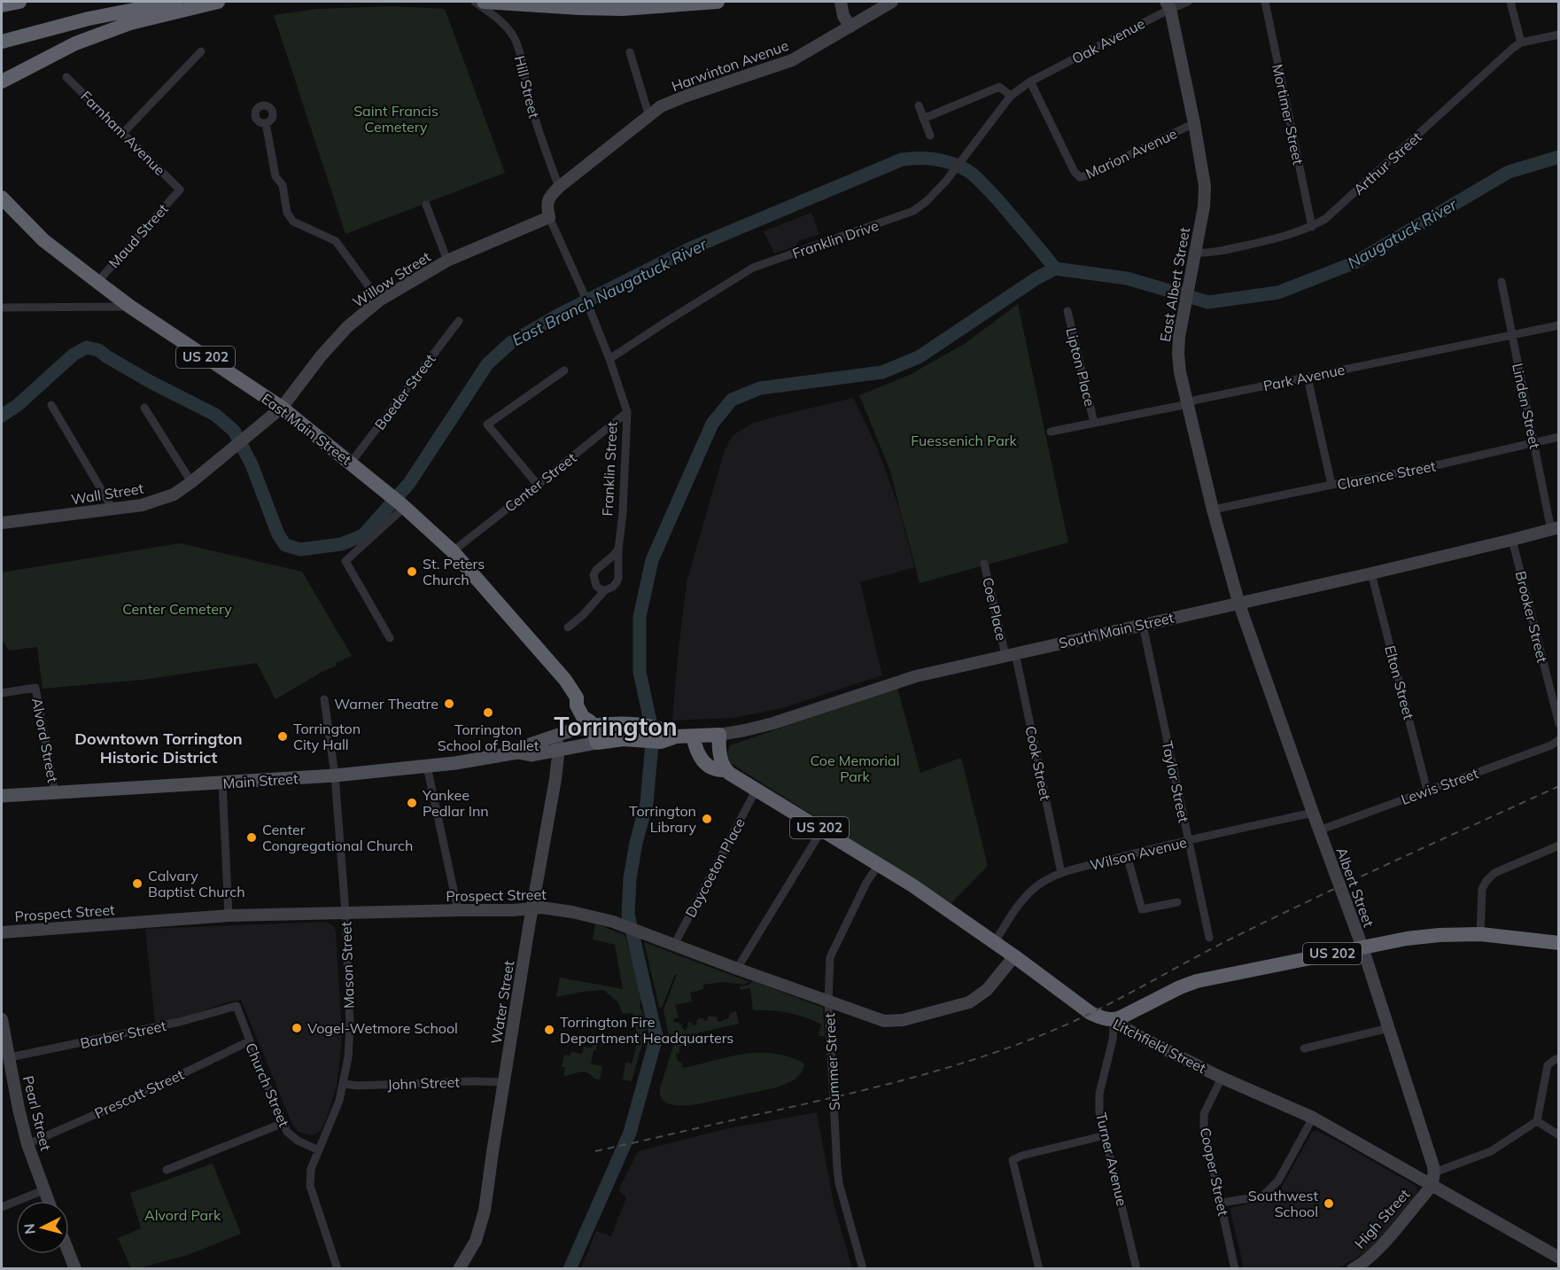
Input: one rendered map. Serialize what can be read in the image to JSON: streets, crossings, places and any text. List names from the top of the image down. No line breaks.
{"streets":{"highway":["US 202","East Main Street","South Main Street","Main Street","Litchfield Street"],"main road":["Harwinton Avenue","Willow Street","East Albert Street","Wall Street","Albert Street","Prospect Street","Water Street","Pearl Street","High Street"],"street":["Oak Avenue","Hill Street","Mortimer Street","Farnham Avenue","Marion Avenue","Arthur Street","Maud Street","Franklin Drive","Lipton Place","Park Avenue","Baeder Street","Linden Street","Franklin Street","Clarence Street","Center Street","Coe Place","Brooker Street","Elton Street","Alvord Street","Cook Street","Taylor Street","Lewis Street","Wilson Avenue","Daycoeton Place","Mason Street","Barber Street","Summer Street","John Street","Church Street","Prescott Street","Turner Avenue","Cooper Street"]},"crossings":[["Oak Avenue","Marion Avenue"],["Oak Avenue","Franklin Drive"],["Oak Avenue","East Albert Street"],["Harwinton Avenue","Hill Street"],["Mortimer Street","Arthur Street"],["Farnham Avenue","Maud Street"],["Marion Avenue","Franklin Drive"],["Marion Avenue","East Albert Street"],["Arthur Street","East Albert Street"],["Maud Street","East Main Street"],["Franklin Drive","Franklin Street"],["Willow Street","East Main Street"],["Willow Street","Franklin Street"],["Willow Street","Wall Street"],["East Albert Street","Park Avenue"],["East Albert Street","Clarence Street"],["East Albert Street","South Main Street"],["East Albert Street","Albert Street"],["US 202","Albert Street"],["US 202","Litchfield Street"],["US 202","Turner Avenue"],["Lipton Place","Park Avenue"],["Park Avenue","Linden Street"],["Baeder Street","East Main Street"],["Linden Street","Clarence Street"],["Linden Street","South Main Street"],["East Main Street","Center Street"],["East Main Street","Wall Street"],["East Main Street","Main Street"],["Franklin Street","Center Street"],["Coe Place","South Main Street"],["Coe Place","Cook Street"],["Brooker Street","South Main Street"],["South Main Street","Elton Street"],["South Main Street","Cook Street"],["South Main Street","Main Street"],["South Main Street","Taylor Street"],["South Main Street","Albert Street"],["South Main Street","Litchfield Street"],["Elton Street","Lewis Street"],["Alvord Street","Main Street"],["Cook Street","Wilson Avenue"],["Main Street","Mason Street"],["Main Street","Water Street"],["Taylor Street","Wilson Avenue"],["Lewis Street","Albert Street"],["Wilson Avenue","Albert Street"],["Wilson Avenue","Litchfield Street"],["Daycoeton Place","Prospect Street"],["Daycoeton Place","Litchfield Street"],["Albert Street","Litchfield Street"],["Albert Street","High Street"],["Prospect Street","Mason Street"],["Prospect Street","Water Street"],["Prospect Street","Litchfield Street"],["Prospect Street","Summer Street"],["Mason Street","John Street"],["Mason Street","Church Street"],["Water Street","John Street"],["Barber Street","Church Street"],["Barber Street","Pearl Street"],["Litchfield Street","Summer Street"],["Litchfield Street","Turner Avenue"],["Litchfield Street","Cooper Street"],["Litchfield Street","High Street"],["Church Street","Prescott Street"],["Prescott Street","Pearl Street"]],"districts":["Torrington","Downtown Torrington Historic District"],"water":["Naugatuck River","East Branch Naugatuck River"],"parks":["Saint Francis Cemetery","Fuessenich Park","Center Cemetery","Coe Memorial Park","Alvord Park"],"places":["St. Peters Church","Warner Theatre","Torrington School of Ballet","Torrington City Hall","Yankee Pedlar Inn","Torrington Library","Center Congregational Church","Calvary Baptist Church","Vogel-Wetmore School","Torrington Fire Department Headquarters","Southwest School"],"north":"left"}
